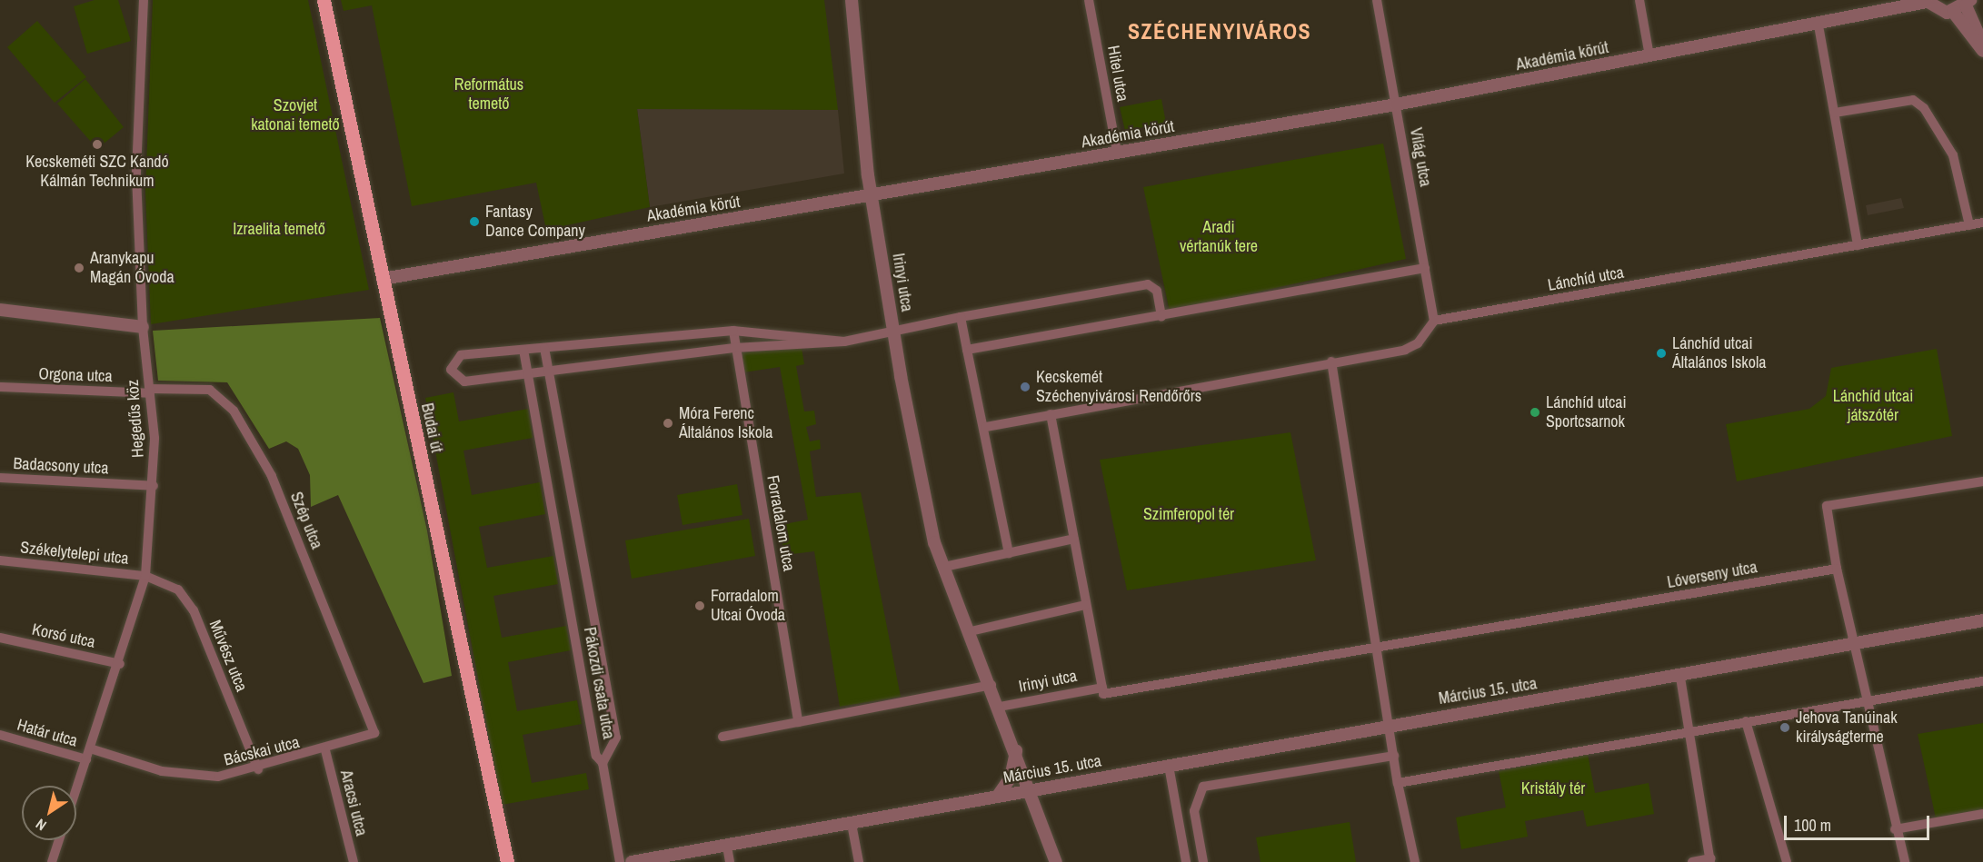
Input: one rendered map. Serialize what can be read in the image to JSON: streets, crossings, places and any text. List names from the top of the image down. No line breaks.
{"streets":{"main road":["Budai út"],"street":["Akadémia körút","Hitel utca","Világ utca","Lánchíd utca","Irinyi utca","Orgona utca","Hegedűs köz","Badacsony utca","Szép utca","Forradalom utca","Székelytelepi utca","Lóverseny utca","Korsó utca","Művész utca","Pákozdi csata utca","Március 15. utca","Határ utca","Bácskai utca","Aracsi utca"]},"crossings":[["Akadémia körút","Hitel utca"],["Akadémia körút","Világ utca"],["Akadémia körút","Irinyi utca"],["Akadémia körút","Budai út"],["Világ utca","Lánchíd utca"],["Irinyi utca","Március 15. utca"],["Orgona utca","Hegedűs köz"],["Orgona utca","Szép utca"],["Hegedűs köz","Badacsony utca"],["Hegedűs köz","Szép utca"],["Hegedűs köz","Székelytelepi utca"],["Hegedűs köz","Korsó utca"],["Hegedűs köz","Művész utca"],["Hegedűs köz","Határ utca"],["Hegedűs köz","Bácskai utca"],["Szép utca","Bácskai utca"],["Székelytelepi utca","Művész utca"],["Művész utca","Bácskai utca"],["Bácskai utca","Aracsi utca"]],"districts":["SZÉCHENYIVÁROS"],"parks":["Református temető","Szovjet katonai temető","Aradi vértanúk tere","Izraelita temető","Lánchíd utcai játszótér","Szimferopol tér","Kristály tér"],"places":["Kecskeméti SZC Kandó Kálmán Technikum","Fantasy Dance Company","Aranykapu Magán Óvoda","Lánchíd utcai Általános Iskola","Kecskemét Széchenyivárosi Rendőrőrs","Lánchíd utcai Sportcsarnok","Móra Ferenc Általános Iskola","Forradalom Utcai Óvoda","Jehova Tanúinak királyságterme"],"scale_bar":"100 m","north":"bottom left"}
